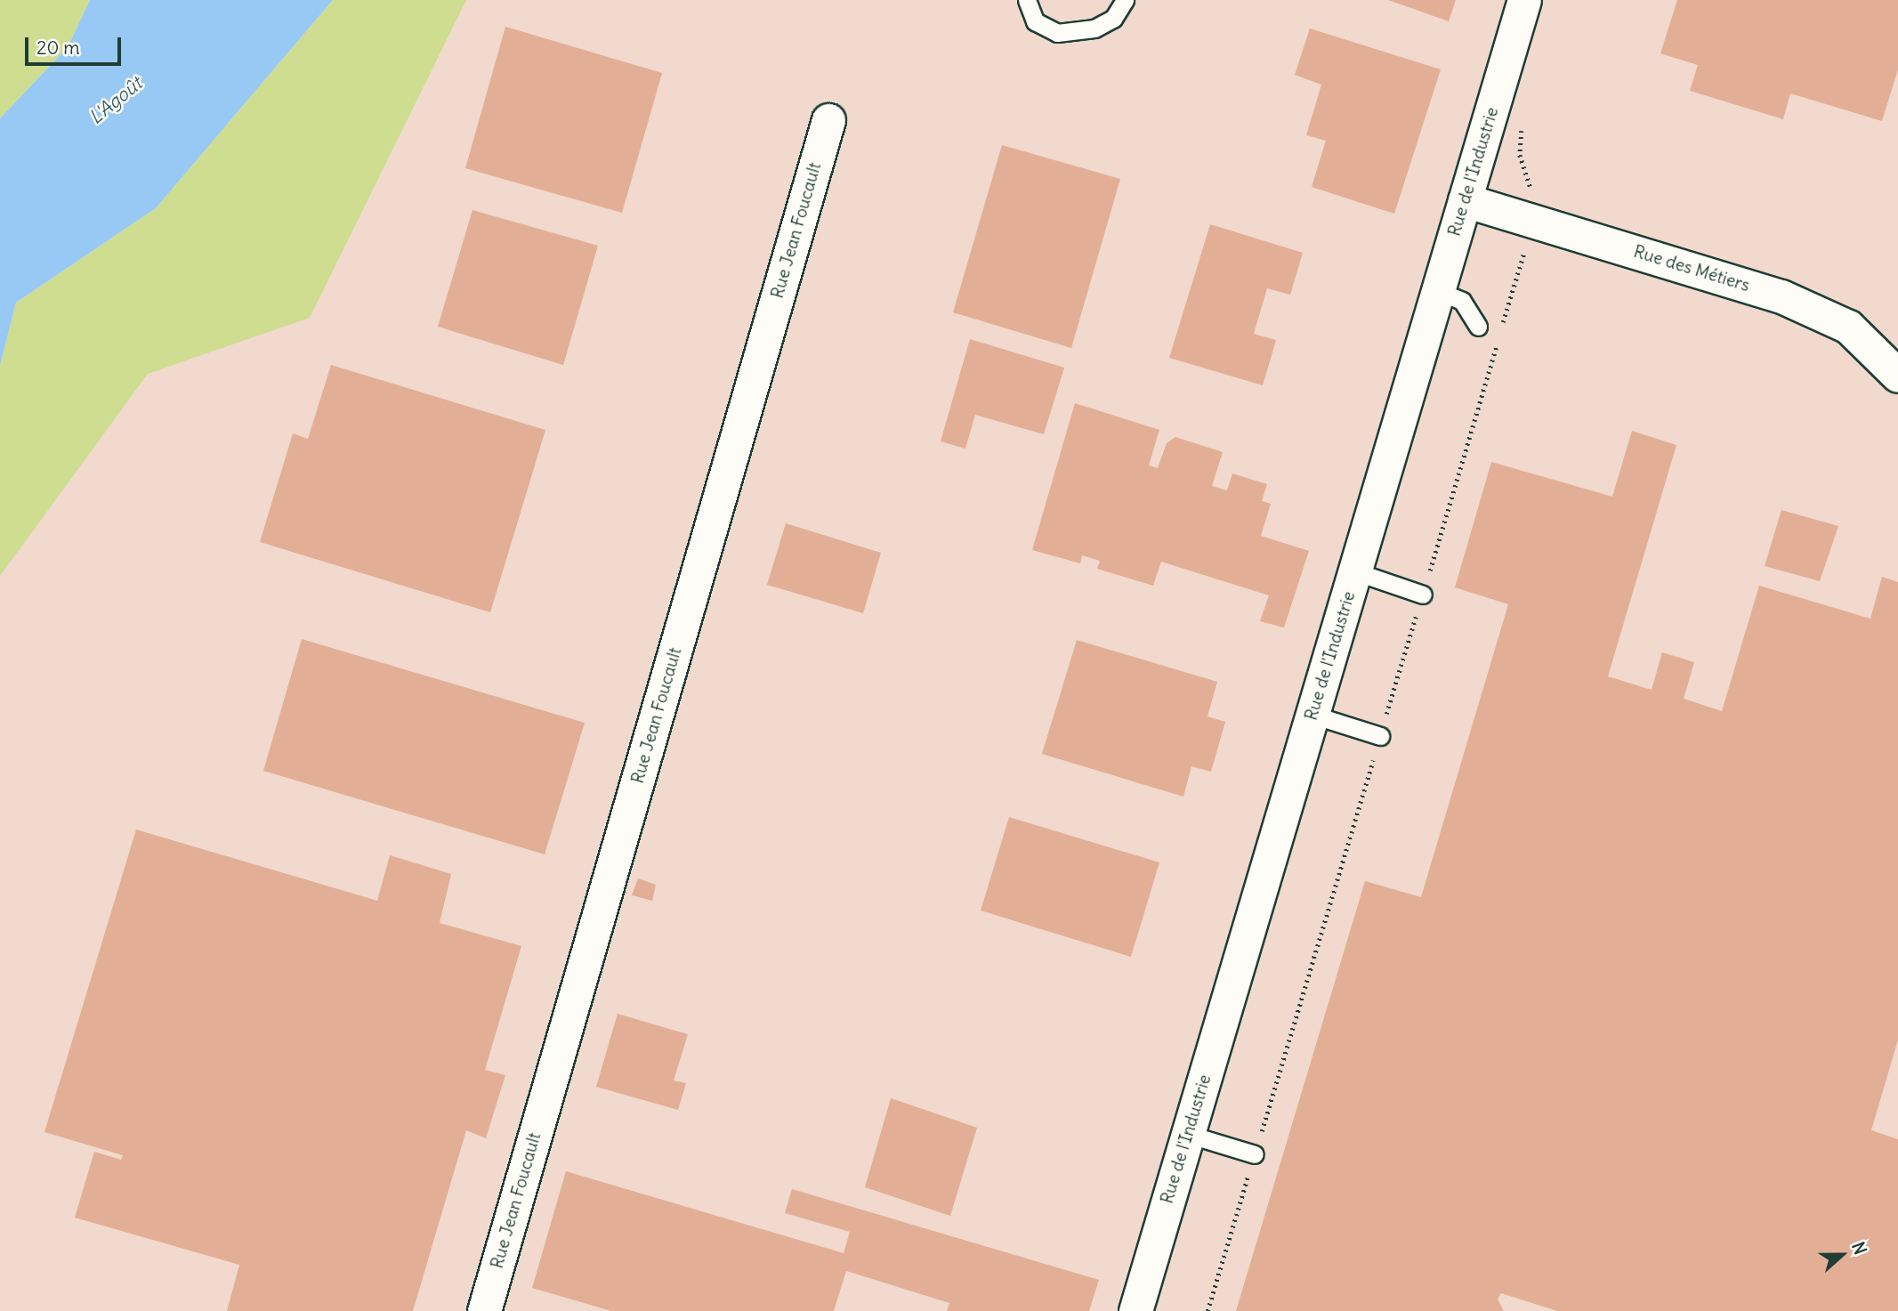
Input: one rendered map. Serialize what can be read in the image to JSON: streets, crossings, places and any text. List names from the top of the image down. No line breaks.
{"streets":{"street":["Rue de l'Industrie","Rue Jean Foucault","Rue des Métiers"]},"crossings":[["Rue de l'Industrie","Rue des Métiers"]],"water":["L'Agoût"],"scale_bar":"20 m","north":"right"}
